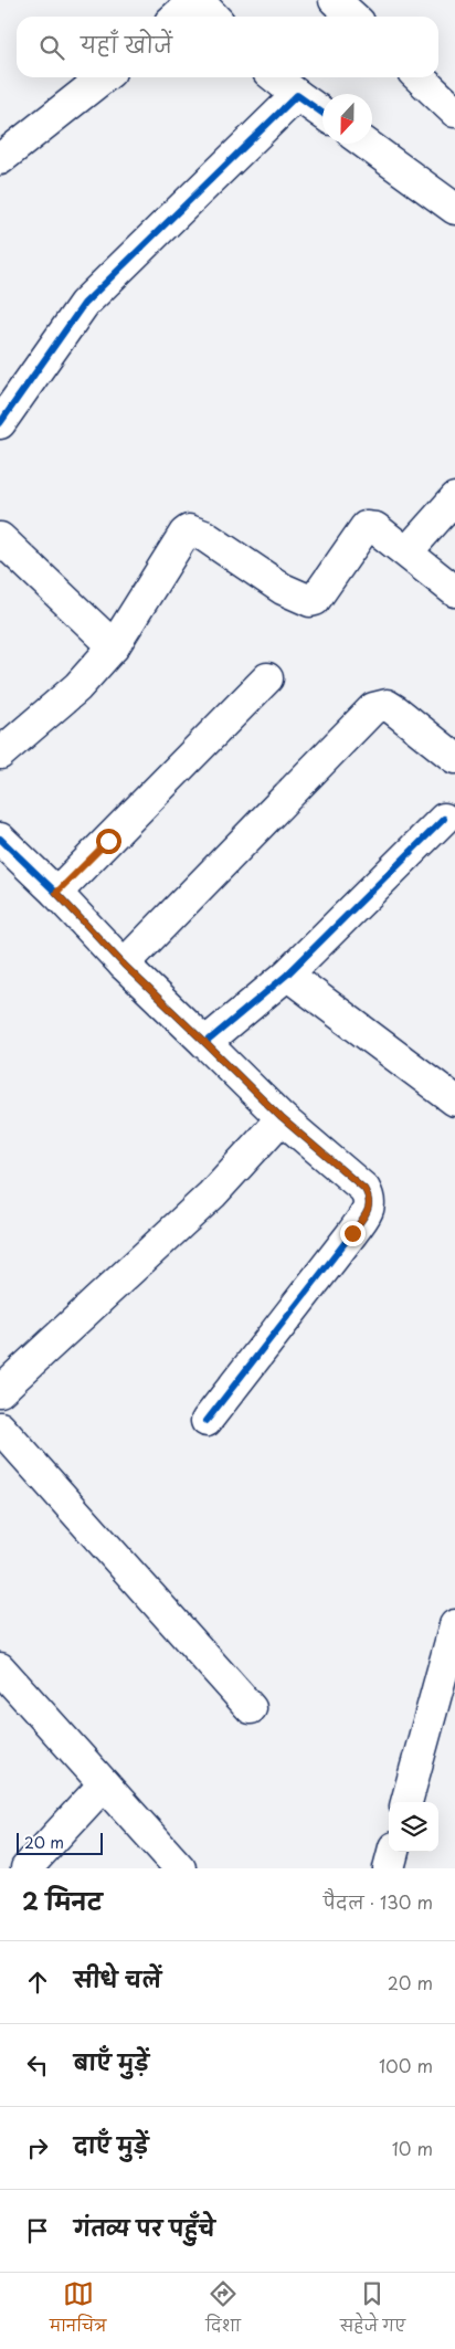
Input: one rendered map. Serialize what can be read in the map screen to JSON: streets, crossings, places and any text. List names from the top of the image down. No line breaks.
{"scale_bar":"20 m","north":"bottom","page":{"search":"यहाँ खोजें","scale":"20 m","heading":["2 मिनट","पैदल · 130 m"],"list":[["सीधे चलें","20 m"],["बाएँ मुड़ें","100 m"],["दाएँ मुड़ें","10 m"],"गंतव्य पर पहुँचे"],"nav":["मानचित्र","दिशा","सहेजे गए"]}}
